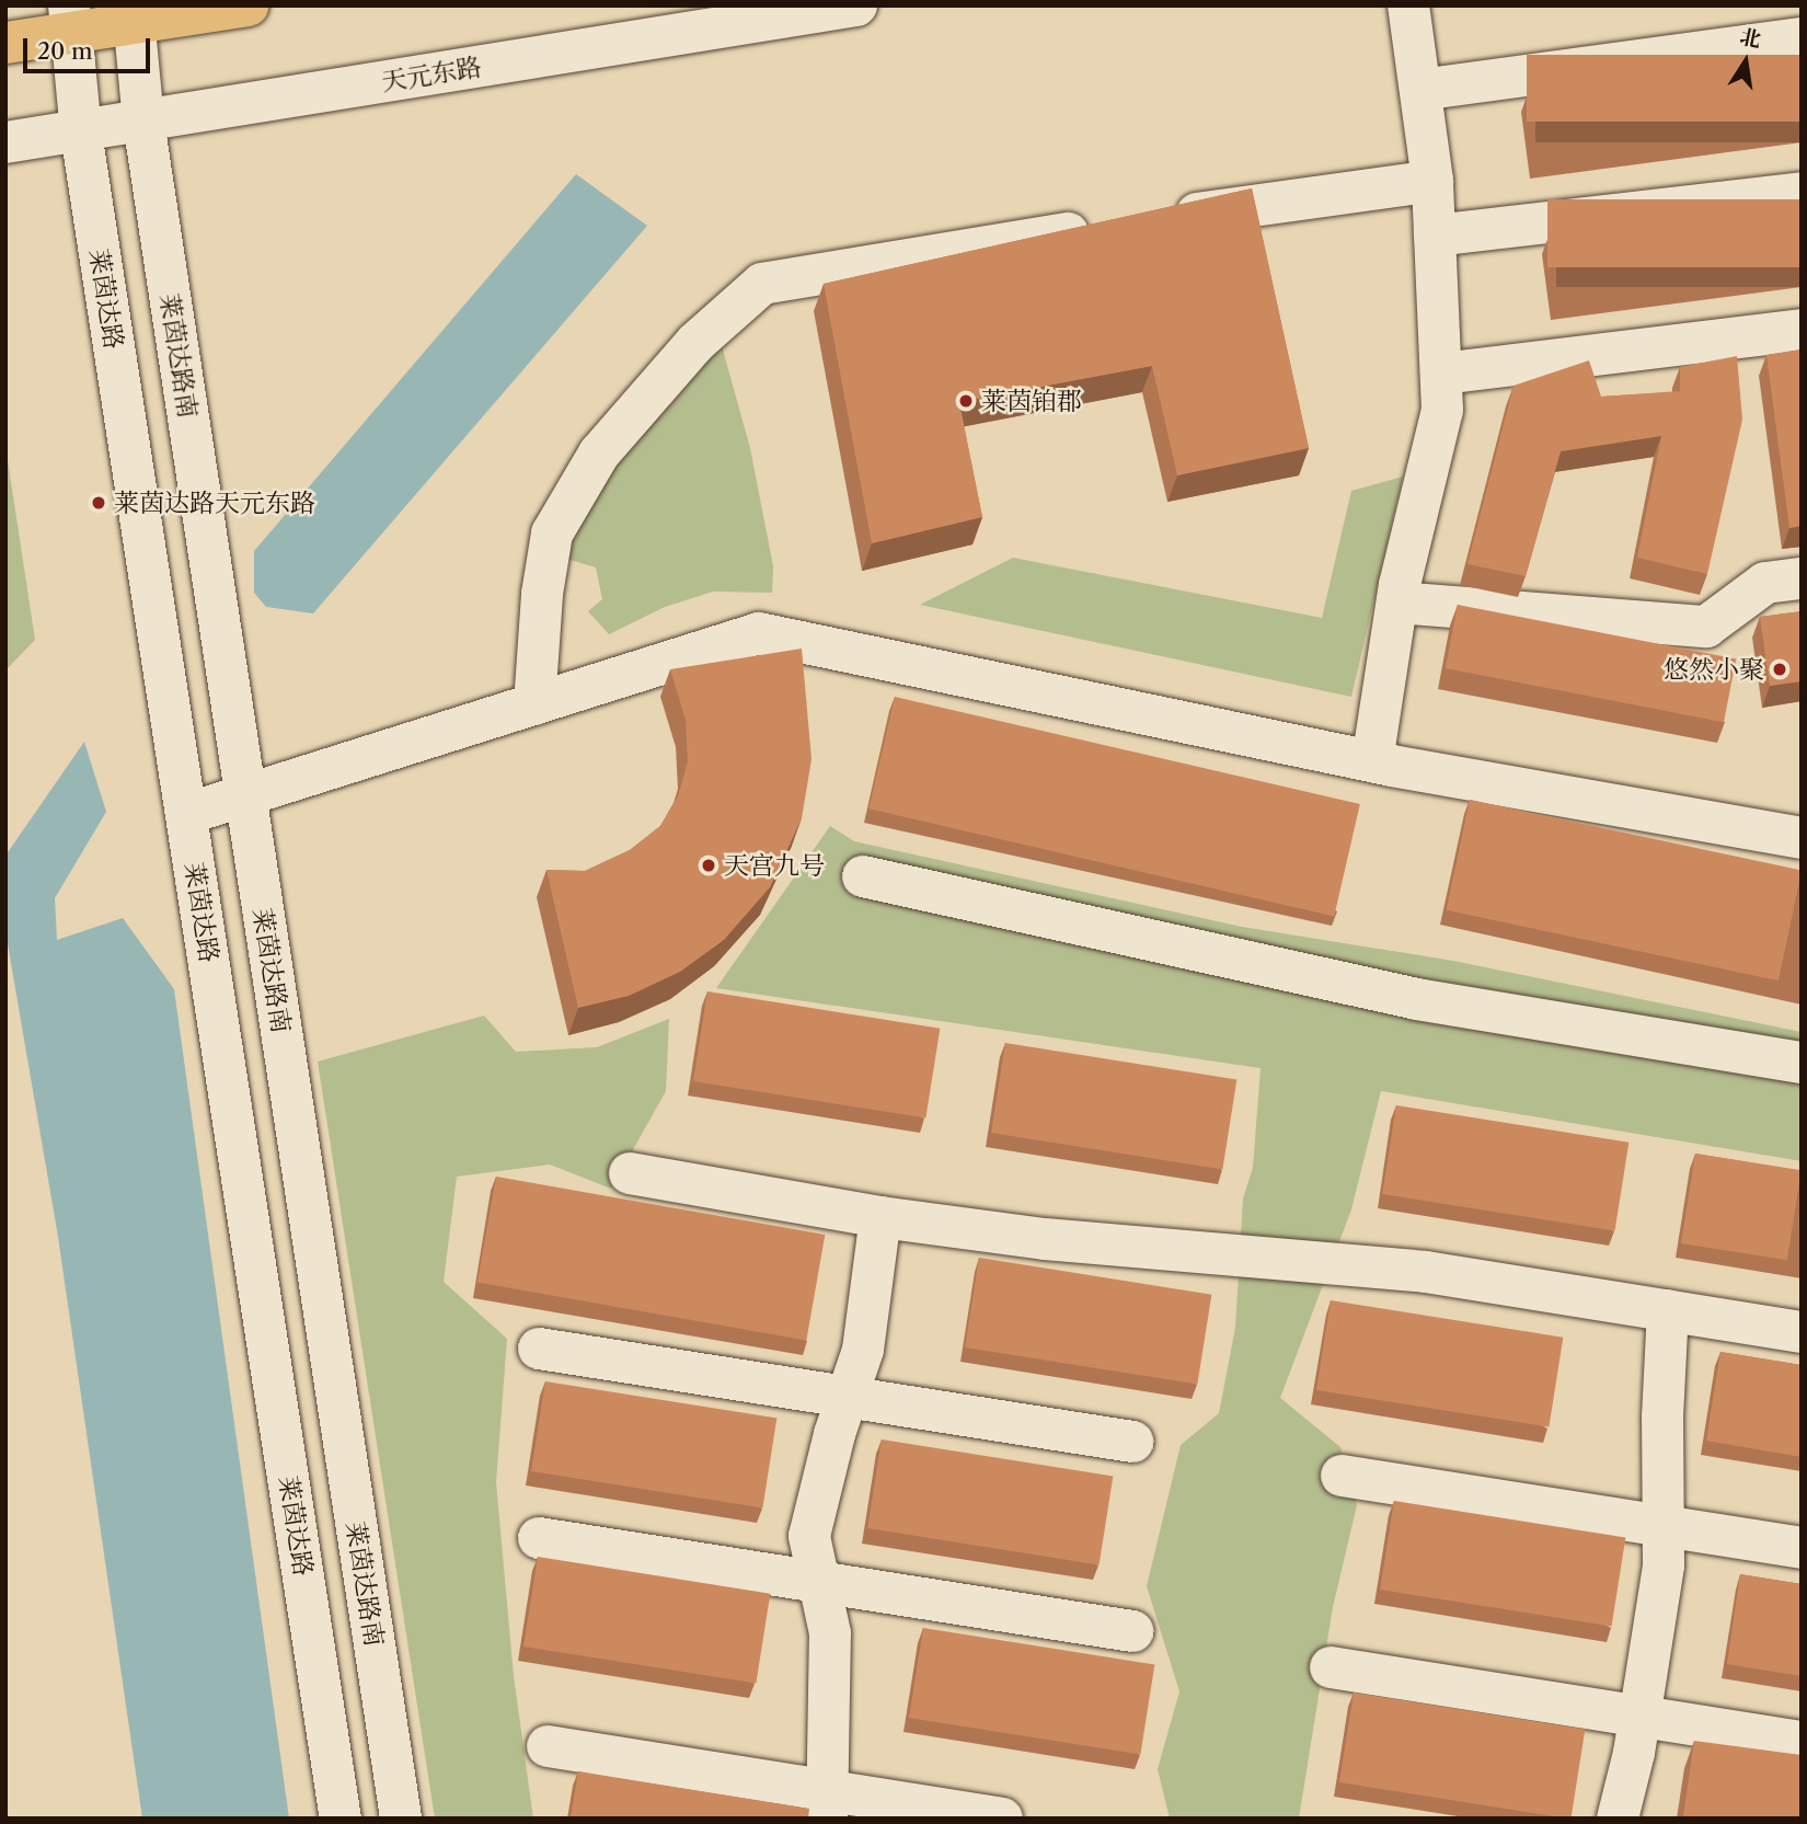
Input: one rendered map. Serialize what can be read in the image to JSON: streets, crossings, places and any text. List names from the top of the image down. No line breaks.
{"streets":{"street":["天元东路","莱茵达路","莱茵达路南"]},"crossings":[["天元东路","莱茵达路"],["天元东路","莱茵达路南"]],"places":["莱茵铂郡","莱茵达路天元东路","悠然小聚","天宫九号"],"scale_bar":"20 m","north":"top"}
